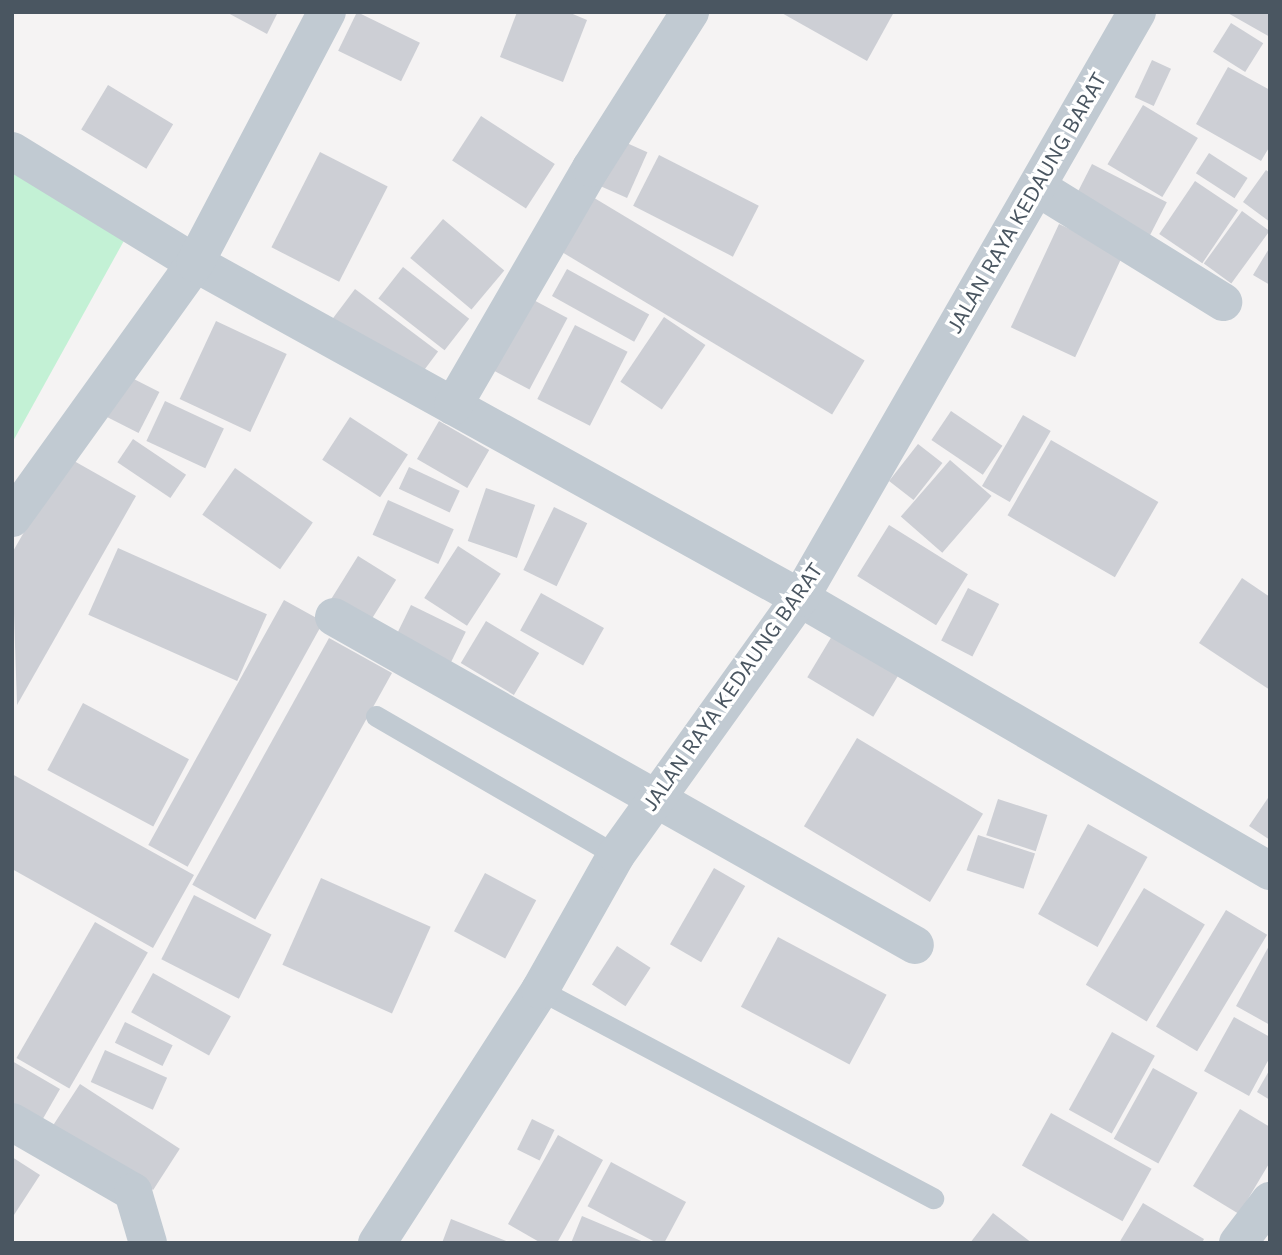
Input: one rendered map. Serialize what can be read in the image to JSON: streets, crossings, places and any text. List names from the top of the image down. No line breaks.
{"streets":{"street":["JALAN RAYA KEDAUNG BARAT"]}}
